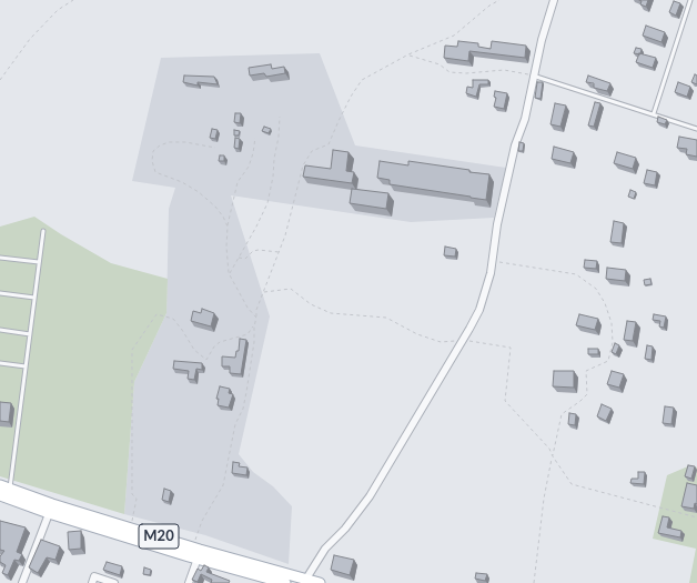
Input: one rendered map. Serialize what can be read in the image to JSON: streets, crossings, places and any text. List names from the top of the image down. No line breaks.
{"streets":{"main road":["M20"]}}
